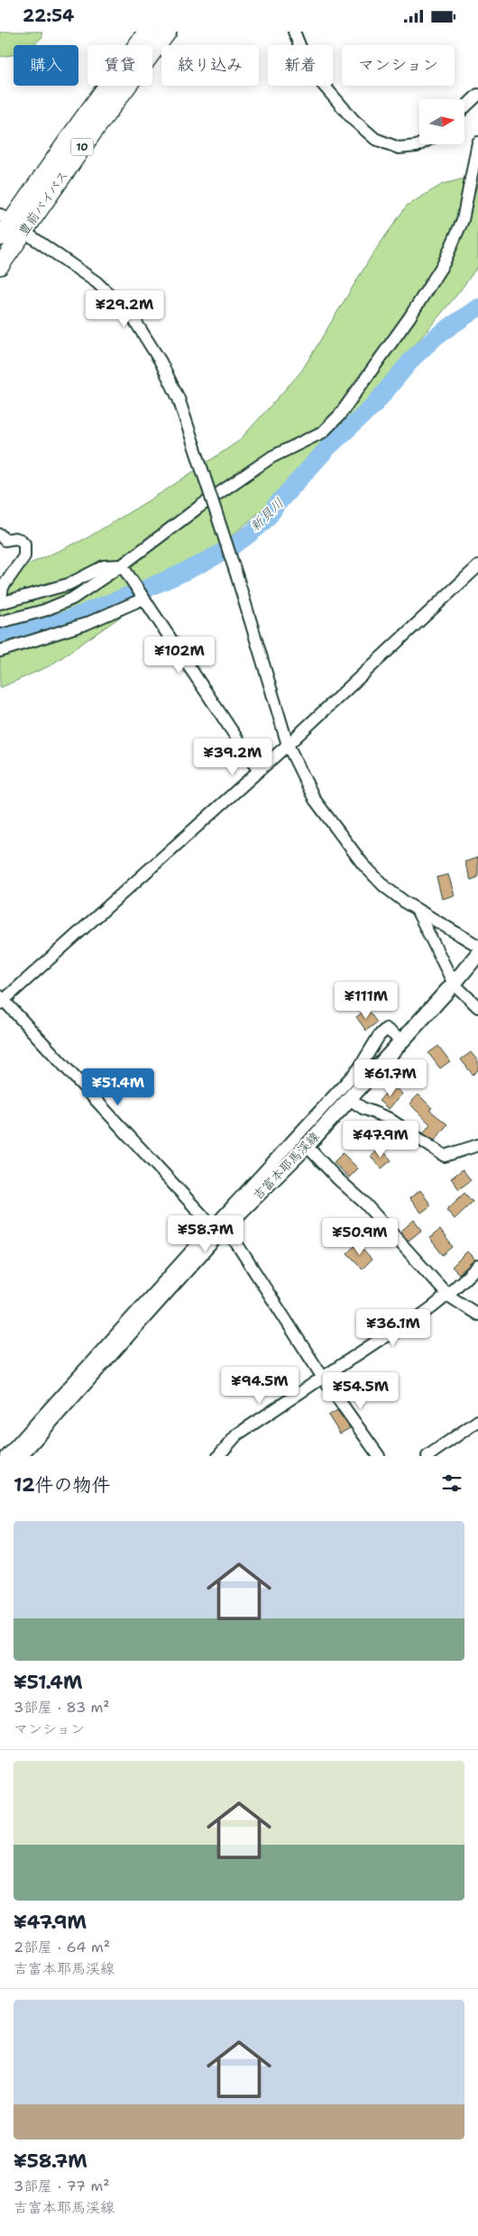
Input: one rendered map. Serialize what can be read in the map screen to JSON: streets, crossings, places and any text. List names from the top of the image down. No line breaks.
{"streets":{"highway":["10","豊前バイパス"],"main road":["吉富本耶馬渓線"]},"water":["新貝川"],"north":"right","page":{"status":"22:54","chip":["購入","賃貸","絞り込み","新着","マンション"],"price":["¥29.2M","¥102M","¥39.2M","¥111M","¥61.7M","¥51.4M","¥47.9M","¥58.7M","¥50.9M","¥36.1M","¥94.5M","¥54.5M"],"heading":"12件の物件","list":[{"name":"¥51.4M","note":"3部屋 · 83 m² · マンション"},{"name":"¥47.9M","note":"2部屋 · 64 m² · 吉富本耶馬渓線"},{"name":"¥58.7M","note":"3部屋 · 77 m² · 吉富本耶馬渓線"}]}}
